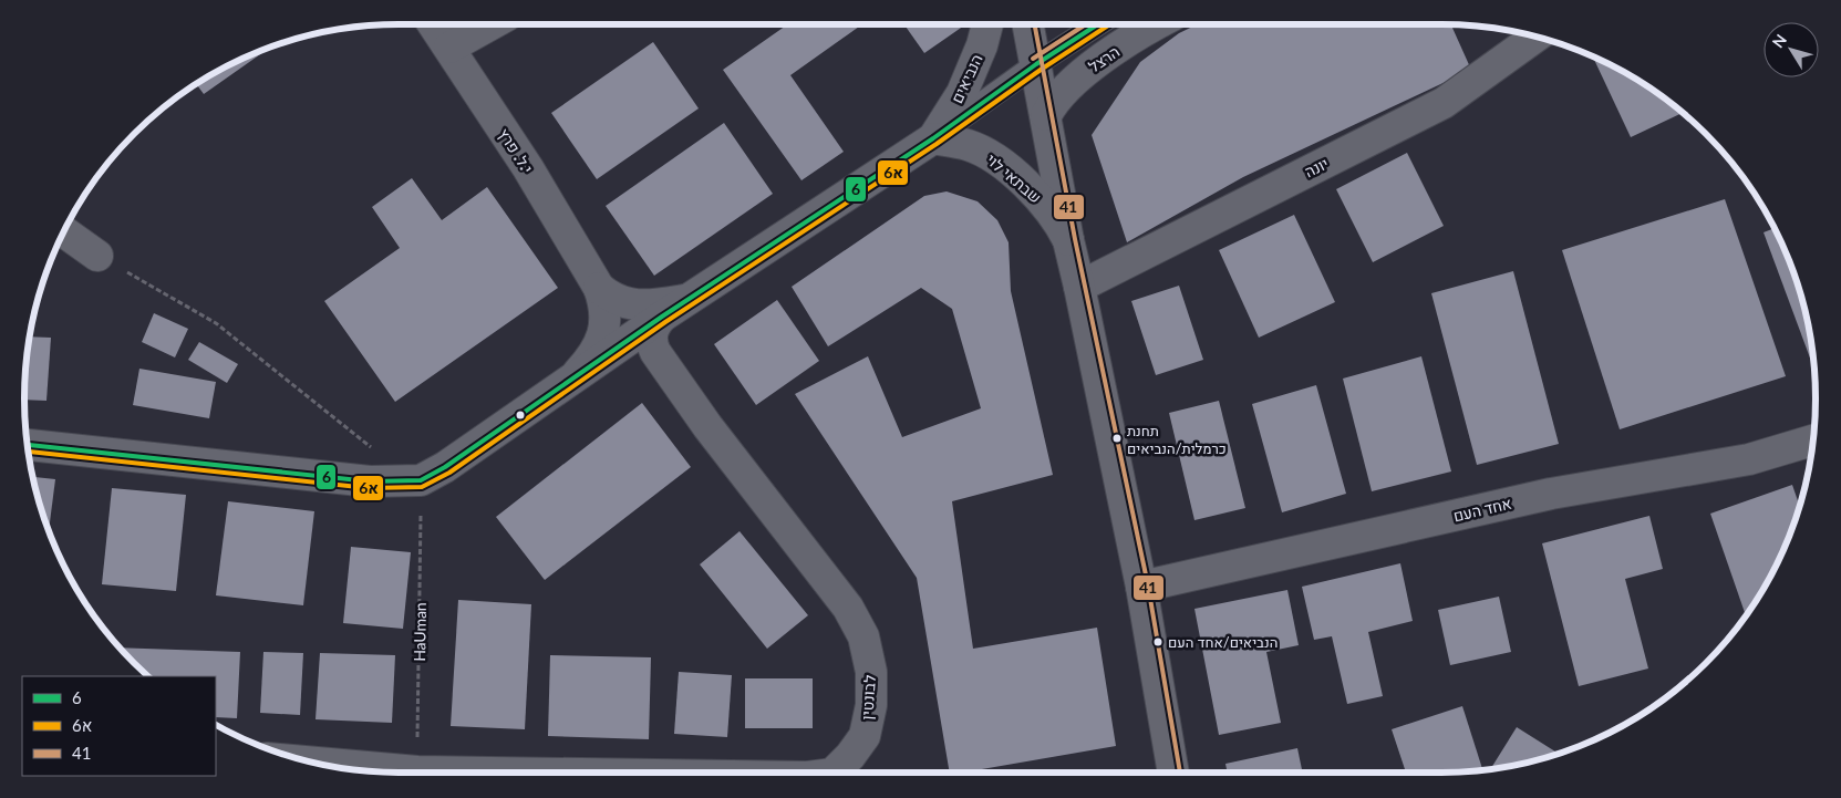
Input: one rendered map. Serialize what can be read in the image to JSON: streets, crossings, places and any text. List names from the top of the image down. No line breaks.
{"streets":{"street":["הרצל","הנביאים","י.ל. פרץ","יונה","שבתאי לוי","אחד העם","לבונטין"],"path":["HaUman"]},"crossings":[["הנביאים","שבתאי לוי"]],"places":["תחנת כרמלית/הנביאים","הנביאים/אחד העם"],"lines":["transit line 6","transit line 6א","transit line 41"],"legend":["6","6א","41"],"north":"top left"}
